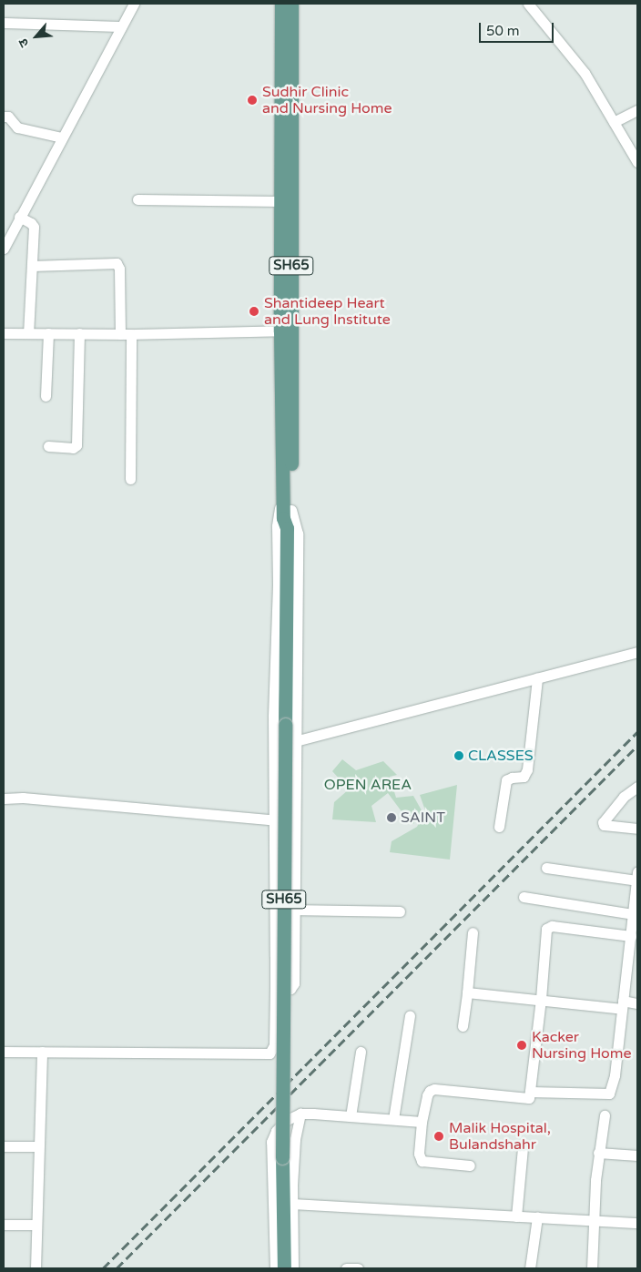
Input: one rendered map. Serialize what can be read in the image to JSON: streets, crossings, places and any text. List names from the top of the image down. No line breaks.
{"streets":{"main road":["SH65"]},"parks":["OPEN AREA"],"places":["Sudhir Clinic and Nursing Home","Shantideep Heart and Lung Institute","CLASSES","SAINT","Kacker Nursing Home","Malik Hospital, Bulandshahr"],"scale_bar":"50 m","north":"bottom left"}
